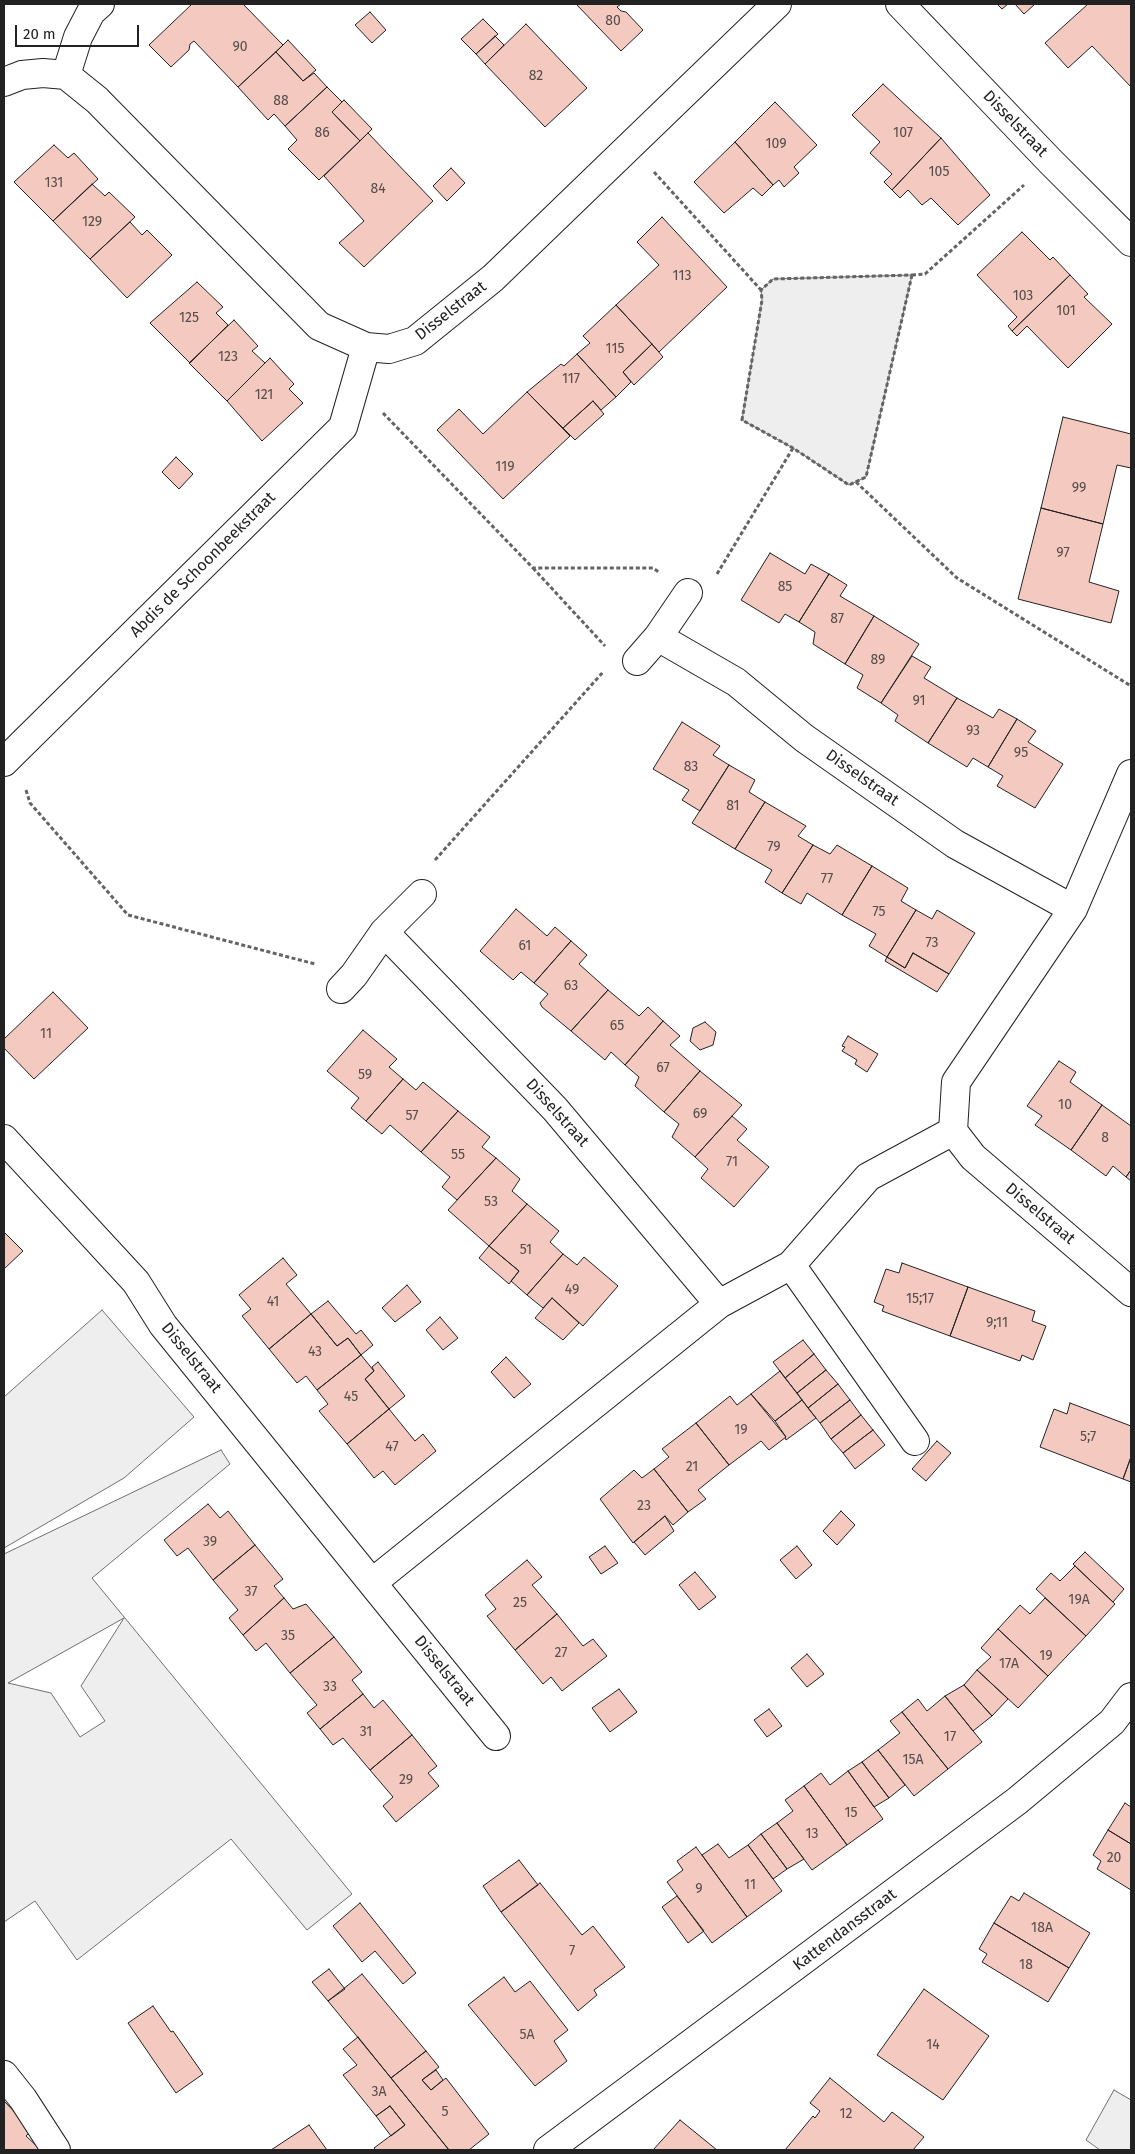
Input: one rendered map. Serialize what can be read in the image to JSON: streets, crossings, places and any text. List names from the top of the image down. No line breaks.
{"streets":{"street":["Disselstraat","Abdis de Schoonbeekstraat","Kattendansstraat"]},"crossings":[["Disselstraat","Abdis de Schoonbeekstraat"]],"house_numbers":["80","90","82","88","86","107","109","105","131","84","129","113","103","101","125","115","123","117","121","119","99","97","85","87","89","91","93","95","83","81","79","77","75","73","61","63","65","11","67","59","10","69","57","8","55","71","53","51","49","15;17","41","9;11","43","45","19","5;7","47","21","23","39","37","19A","25","35","27","19","17A","33","31","17","15A","29","15","13","20","11","9","18A","7","18","5A","14","3A","5","12"],"scale_bar":"20 m"}
